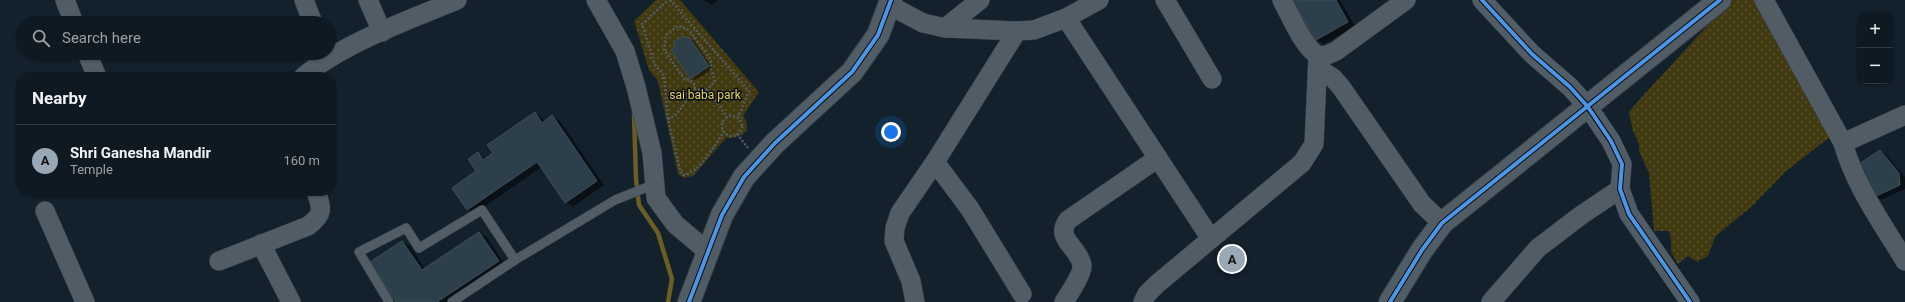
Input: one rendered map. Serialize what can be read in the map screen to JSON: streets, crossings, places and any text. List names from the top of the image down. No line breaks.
{"parks":["sai baba park"],"page":{"map_buttons":["+","−"],"search":"Search here","heading":"Nearby","list":[{"mark":"A","name":"Shri Ganesha Mandir","note":"Temple","value":"160 m"}],"pins":"A"}}
